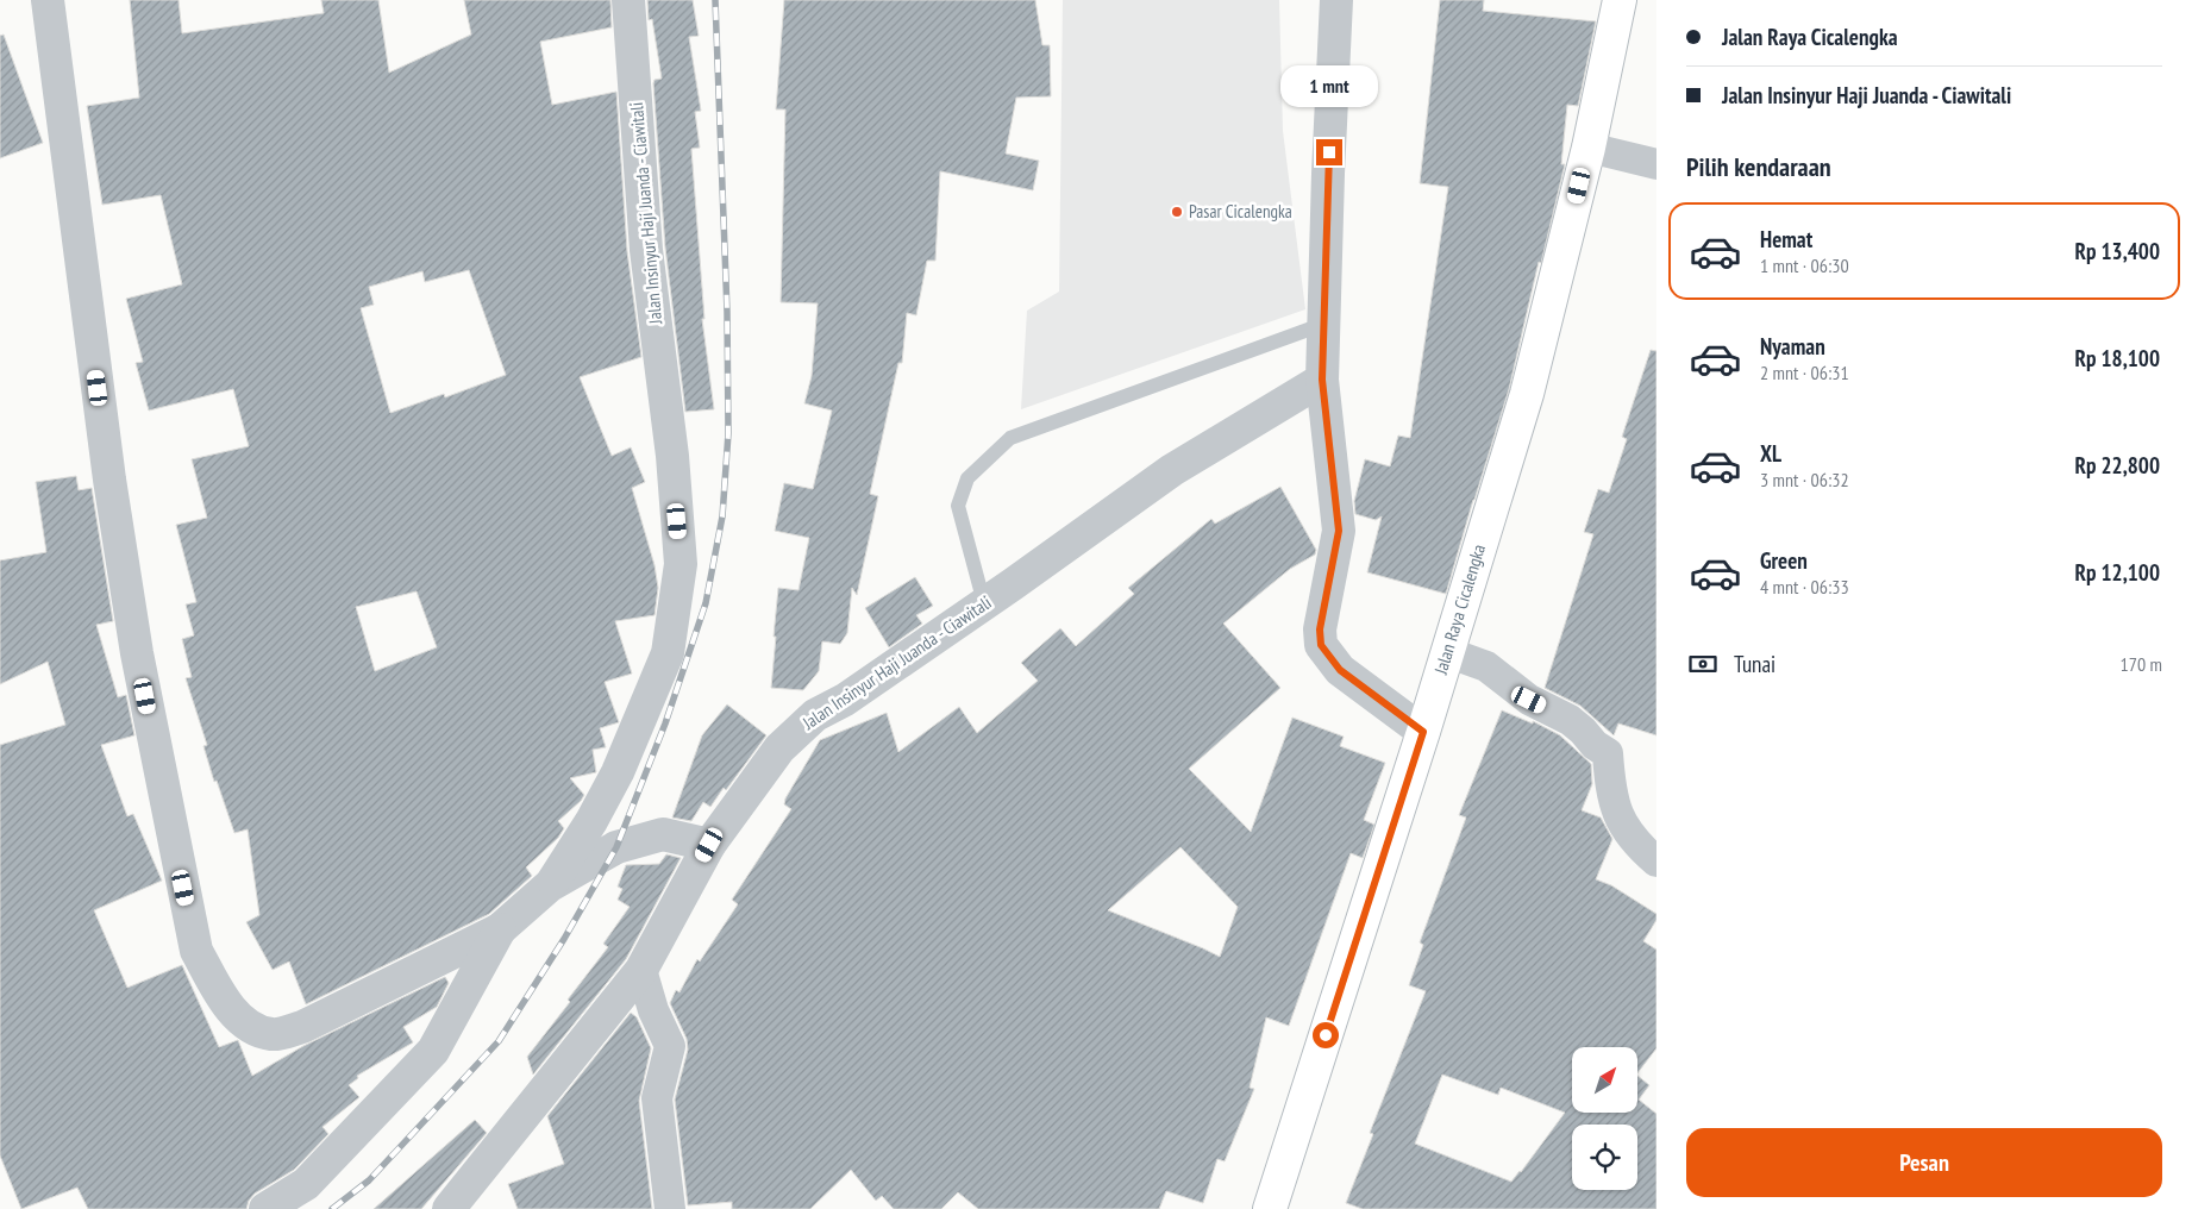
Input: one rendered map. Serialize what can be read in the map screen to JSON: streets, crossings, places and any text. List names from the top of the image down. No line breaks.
{"streets":{"main road":["Jalan Raya Cicalengka"],"street":["Jalan Insinyur Haji Juanda - Ciawitali"]},"places":["Pasar Cicalengka"],"north":"top right","page":{"banner":["Jalan Raya Cicalengka","Jalan Insinyur Haji Juanda - Ciawitali"],"bubble":"1 mnt","heading":"Pilih kendaraan","list":[{"name":"Hemat","note":"1 mnt · 06:30","value":"Rp 13,400"},{"name":"Nyaman","note":"2 mnt · 06:31","value":"Rp 18,100"},{"name":"XL","note":"3 mnt · 06:32","value":"Rp 22,800"},{"name":"Green","note":"4 mnt · 06:33","value":"Rp 12,100"}],"pay":["Tunai","170 m"],"buttons":"Pesan"}}
